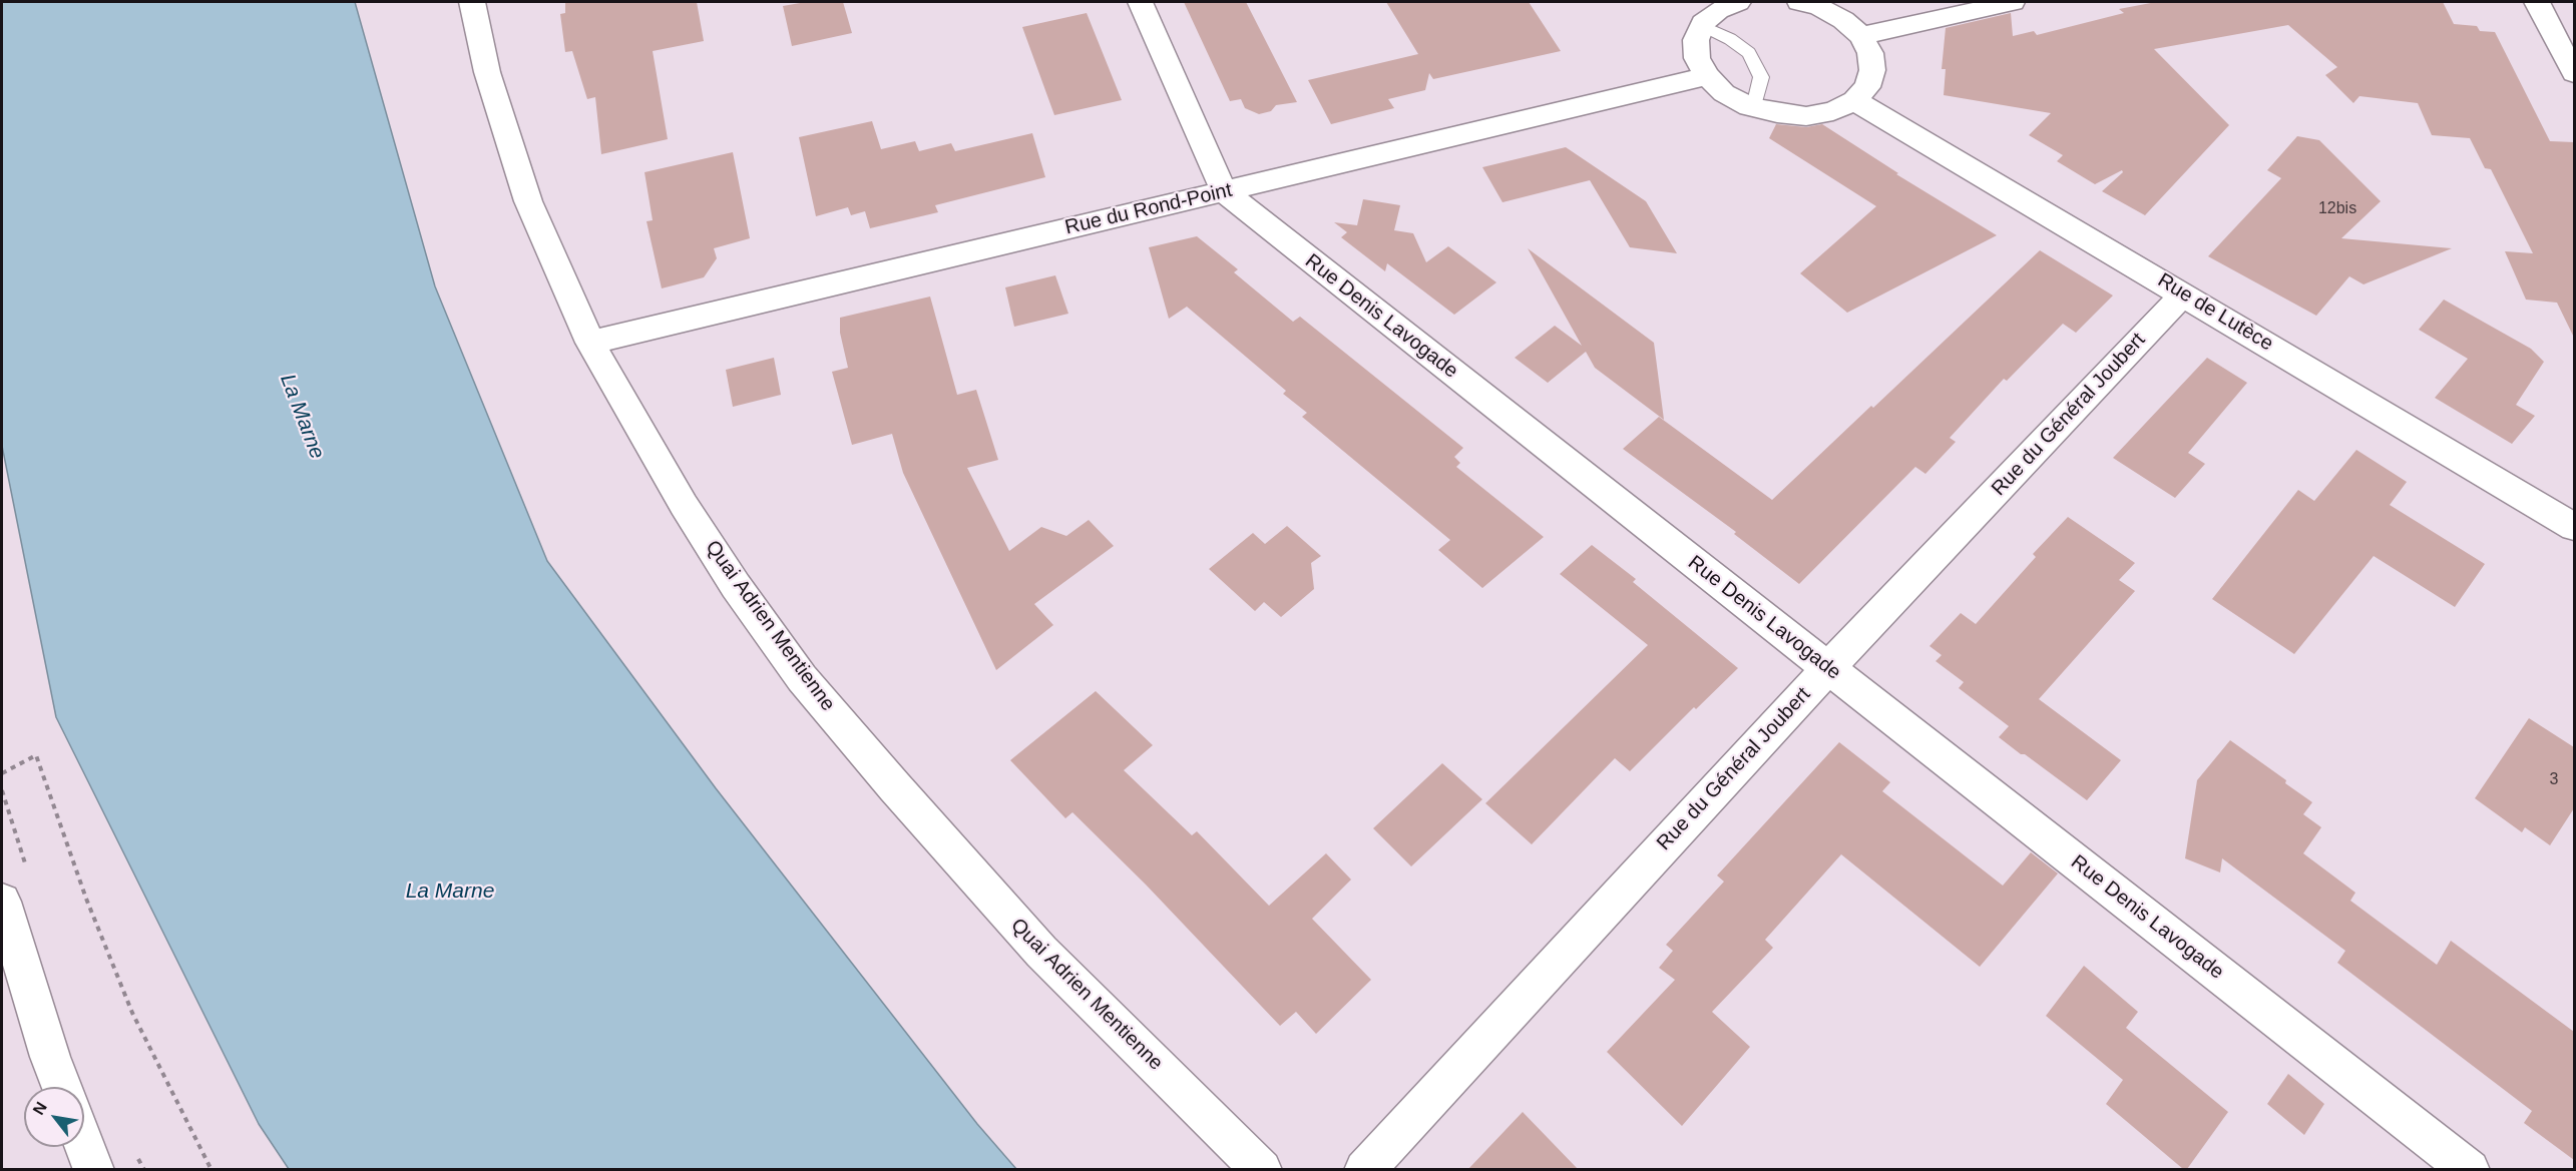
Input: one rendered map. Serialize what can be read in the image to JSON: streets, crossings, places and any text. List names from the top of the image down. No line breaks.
{"streets":{"street":["Rue du Rond-Point","Rue de Lutèce","Rue Denis Lavogade","Rue du Général Joubert","Quai Adrien Mentienne"]},"crossings":[["Rue du Rond-Point","Rue Denis Lavogade"],["Rue du Rond-Point","Quai Adrien Mentienne"],["Rue de Lutèce","Rue du Général Joubert"],["Rue Denis Lavogade","Rue du Général Joubert"]],"water":["La Marne"],"house_numbers":["12bis","3"],"north":"top left"}
